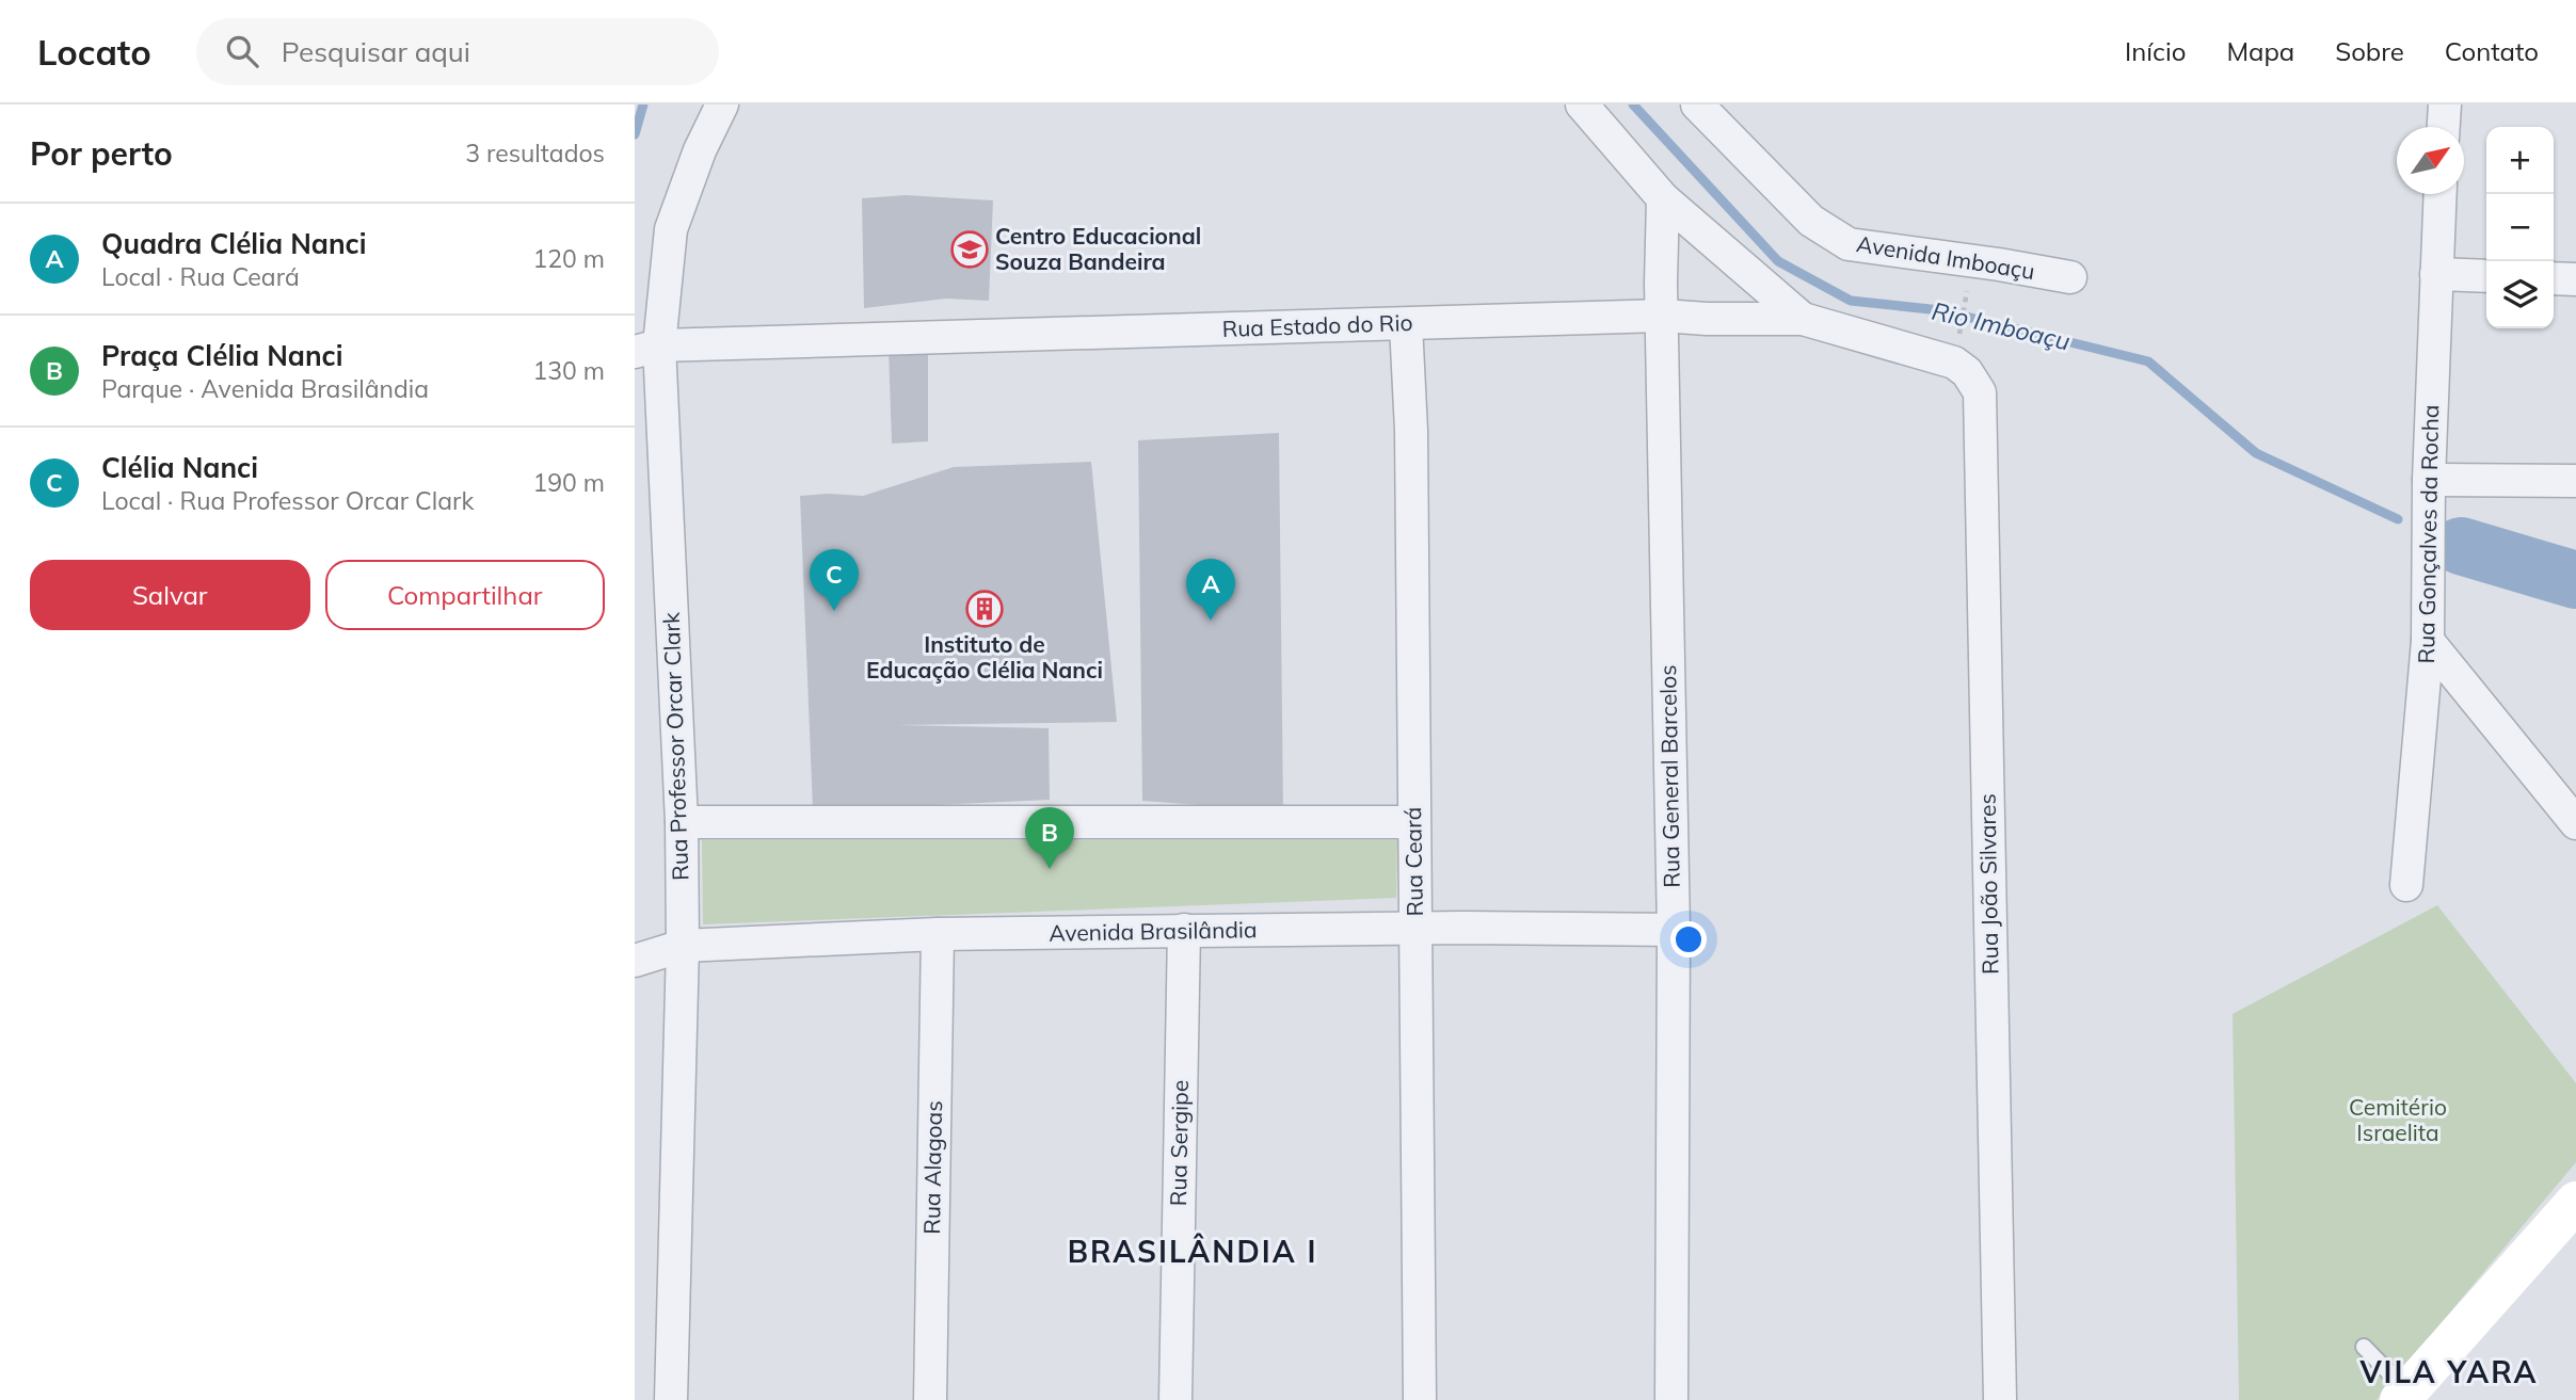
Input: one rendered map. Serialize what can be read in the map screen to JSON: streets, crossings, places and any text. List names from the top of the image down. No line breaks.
{"streets":{"street":["Avenida Imboaçu","Rua Estado do Rio","Rua Gonçalves da Rocha","Rua Professor Orcar Clark","Rua General Barcelos","Rua Ceará","Rua João Silvares","Avenida Brasilândia","Rua Sergipe","Rua Alagoas"]},"crossings":[["Rua Estado do Rio","Rua Professor Orcar Clark"],["Rua Estado do Rio","Rua General Barcelos"],["Rua Estado do Rio","Rua Ceará"],["Rua Estado do Rio","Rua João Silvares"],["Rua Professor Orcar Clark","Avenida Brasilândia"],["Rua General Barcelos","Avenida Brasilândia"],["Rua Ceará","Avenida Brasilândia"],["Avenida Brasilândia","Rua Sergipe"],["Avenida Brasilândia","Rua Alagoas"]],"districts":["BRASILÂNDIA I","VILA YARA"],"water":["Rio Imboaçu"],"parks":["Cemitério Israelita"],"places":{"school or university":["Centro Educacional Souza Bandeira"],"building":["Instituto de Educação Clélia Nanci"]},"north":"top right","page":{"header":"Locato","search":"Pesquisar aqui","nav":["Início","Mapa","Sobre","Contato"],"heading":["Por perto","3 resultados"],"map_buttons":["+","−"],"list":[{"mark":"A","name":"Quadra Clélia Nanci","note":"Local · Rua Ceará","value":"120 m"},{"mark":"B","name":"Praça Clélia Nanci","note":"Parque · Avenida Brasilândia","value":"130 m"},{"mark":"C","name":"Clélia Nanci","note":"Local · Rua Professor Orcar Clark","value":"190 m"}],"buttons":["Salvar","Compartilhar"],"pins":["C","A","B"]}}
